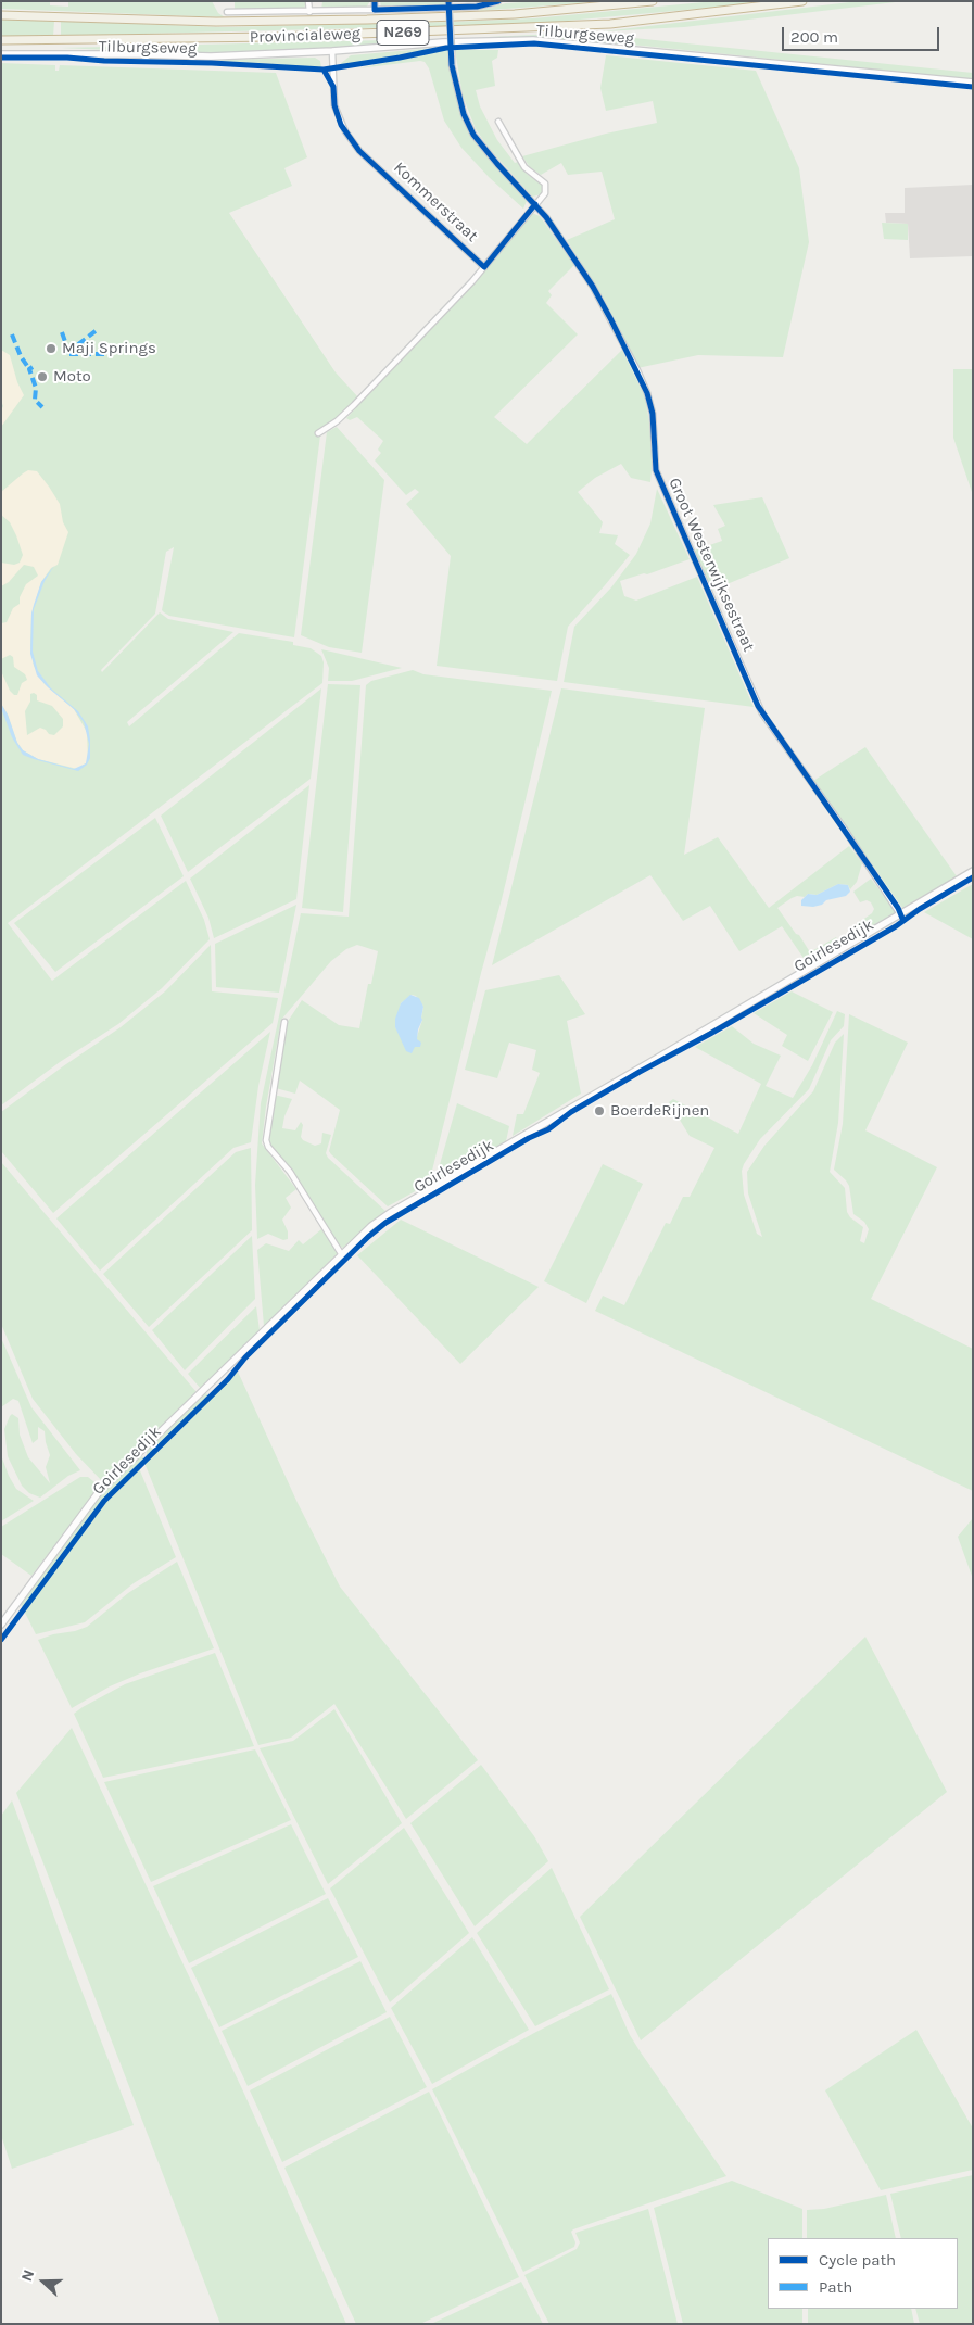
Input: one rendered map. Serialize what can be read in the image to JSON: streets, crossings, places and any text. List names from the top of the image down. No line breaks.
{"streets":{"highway":["N269","Provincialeweg"],"street":["Tilburgseweg","Kommerstraat","Groot Westerwijksestraat","Goirlesedijk"]},"crossings":[["Tilburgseweg","Kommerstraat"],["Kommerstraat","Groot Westerwijksestraat"],["Groot Westerwijksestraat","Goirlesedijk"]],"places":["Maji Springs","Moto","BoerdeRijnen"],"legend":["Cycle path","Path"],"scale_bar":"200 m","north":"left"}
